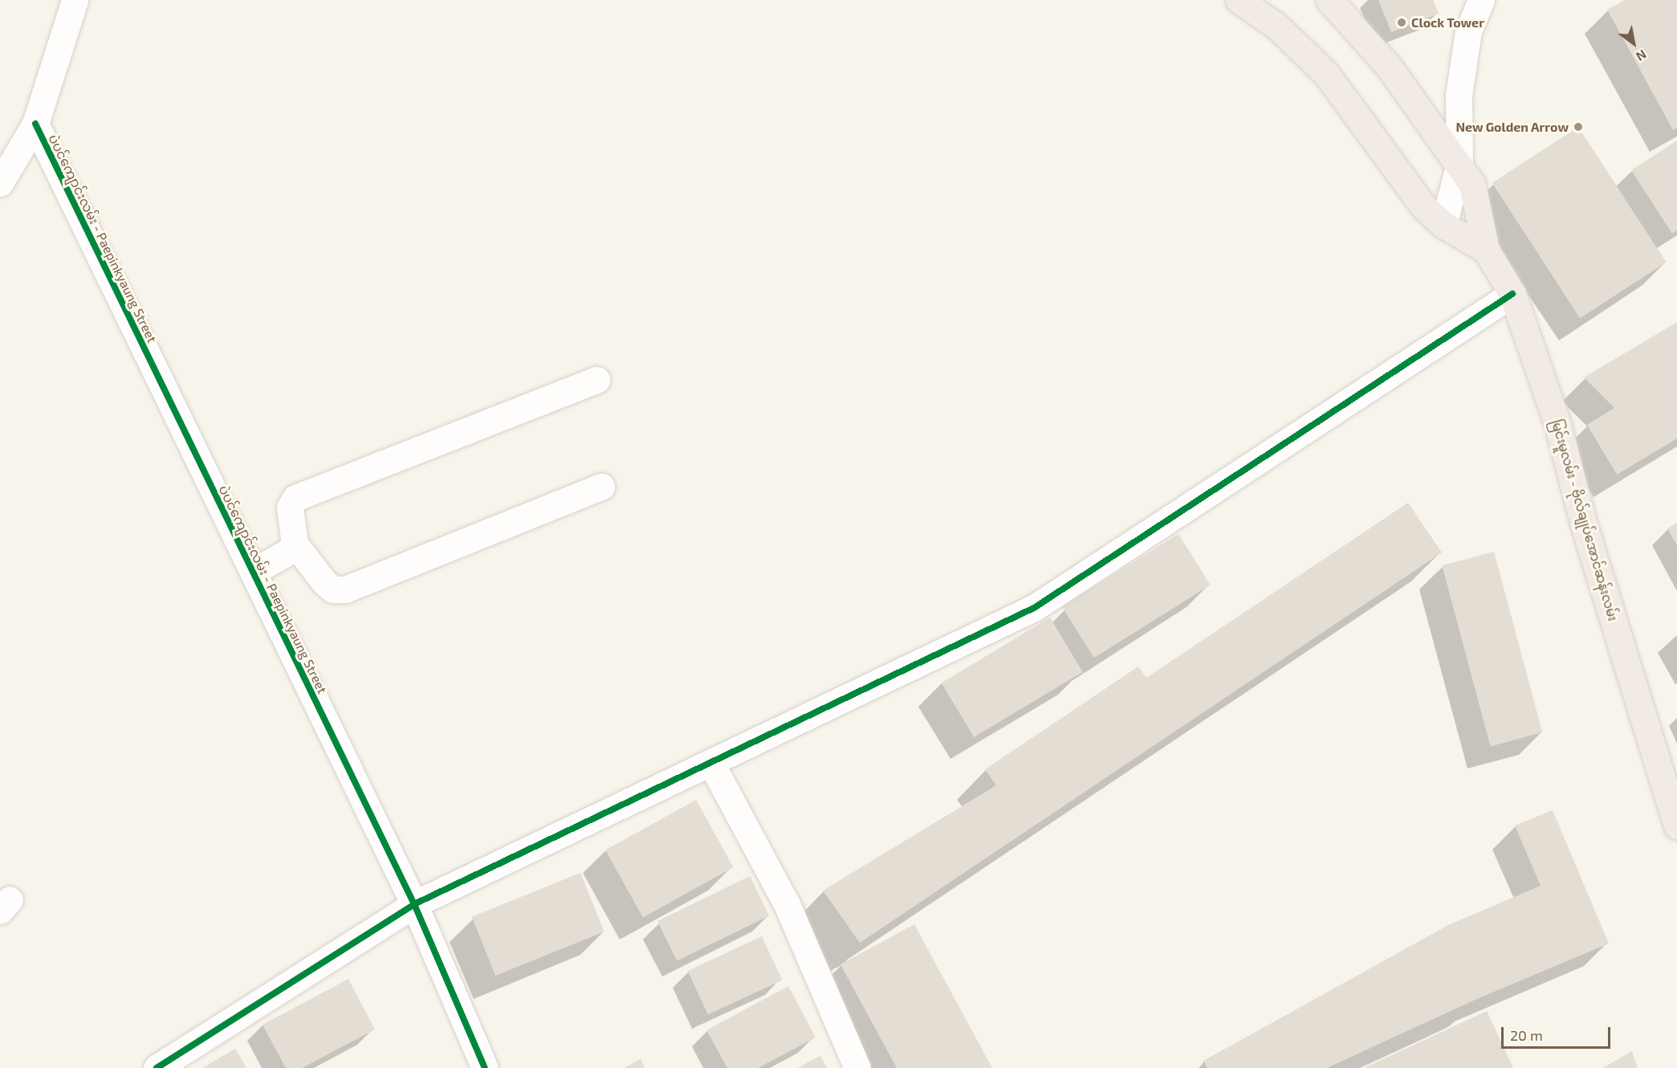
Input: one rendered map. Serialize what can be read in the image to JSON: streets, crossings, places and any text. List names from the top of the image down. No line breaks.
{"streets":{"highway":["မြင်းမူလမ်း - ဗိုလ်ချုပ်အောင်ဆန်းလမ်း"],"street":["ပဲပင်ကျောင်းလမ်း - Paepinkyaung Street"]},"places":["Clock Tower","New Golden Arrow"],"scale_bar":"20 m","north":"bottom right"}
